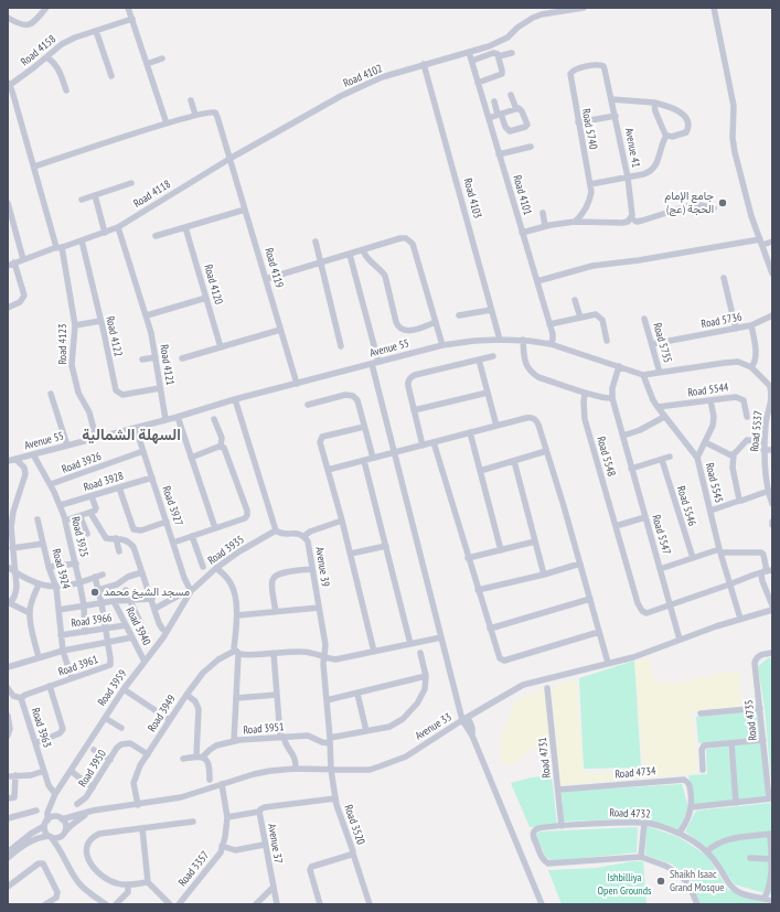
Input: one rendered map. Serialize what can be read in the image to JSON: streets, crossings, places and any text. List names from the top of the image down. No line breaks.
{"streets":{"street":["Road 4158","Road 4102","Road 5740","Avenue 41","Road 4118","Road 4101","Road 4103","Road 4119","Road 4120","Road 5736","Road 4122","Road 5735","Road 4123","Avenue 55","Road 4121","Road 5544","Road 5537","Road 5548","Road 3926","Road 3928","Road 5545","Road 3927","Road 5546","Road 5547","Road 3925","Road 3935","Avenue 39","Road 3924","Road 3966","Road 3940","Road 3961","Road 3959","Road 3949","Road 4735","Avenue 33","Road 3963","Road 3951","Road 4731","Road 3950","Road 4734","Road 4732","Road 3520","Avenue 37","Road 3357"]},"crossings":[["Road 4158","Road 4123"],["Road 4102","Road 4118"],["Road 4102","Road 4101"],["Road 4102","Road 4103"],["Road 4102","Road 4119"],["Road 5740","Avenue 41"],["Road 4118","Road 4119"],["Road 4118","Road 4122"],["Road 4118","Road 4121"],["Road 4101","Avenue 55"],["Road 4103","Avenue 55"],["Road 4119","Avenue 55"],["Road 5736","Road 5735"],["Road 5736","Avenue 55"],["Road 4122","Road 4121"],["Road 5735","Avenue 55"],["Road 4123","Avenue 55"],["Avenue 55","Road 4121"],["Avenue 55","Road 5545"],["Avenue 55","Road 3927"],["Avenue 55","Road 5547"],["Avenue 55","Road 3925"],["Road 5544","Road 5545"],["Road 5548","Road 5547"],["Road 3926","Road 3927"],["Road 3926","Road 3925"],["Road 3928","Road 3927"],["Road 3928","Road 3925"],["Road 5545","Avenue 33"],["Road 3927","Road 3935"],["Road 3927","Road 3959"],["Road 5547","Avenue 33"],["Road 3925","Road 3966"],["Road 3925","Road 3940"],["Road 3935","Avenue 39"],["Road 3935","Road 3959"],["Avenue 39","Road 3949"],["Avenue 39","Avenue 33"],["Avenue 39","Road 3951"],["Avenue 39","Road 3520"],["Road 3924","Road 3966"],["Road 3924","Road 3940"],["Road 3924","Road 3961"],["Road 3966","Road 3940"],["Road 3966","Road 3961"],["Road 3940","Road 3961"],["Road 3940","Road 3959"],["Road 3961","Road 3963"],["Road 3959","Avenue 33"],["Road 3959","Road 3963"],["Road 3949","Avenue 33"],["Road 3949","Road 3950"],["Avenue 33","Road 3520"],["Avenue 33","Road 3357"],["Road 4731","Road 4734"],["Road 4731","Road 4732"],["Road 4734","Road 4732"],["Road 3520","Avenue 37"],["Avenue 37","Road 3357"]],"districts":["السهلة الشمالية"],"parks":["Ishbilliya Open Grounds"],"places":["جامع الإمام الحجة (عج)","مسجد الشيخ محمد","Shaikh Isaac Grand Mosque"]}
